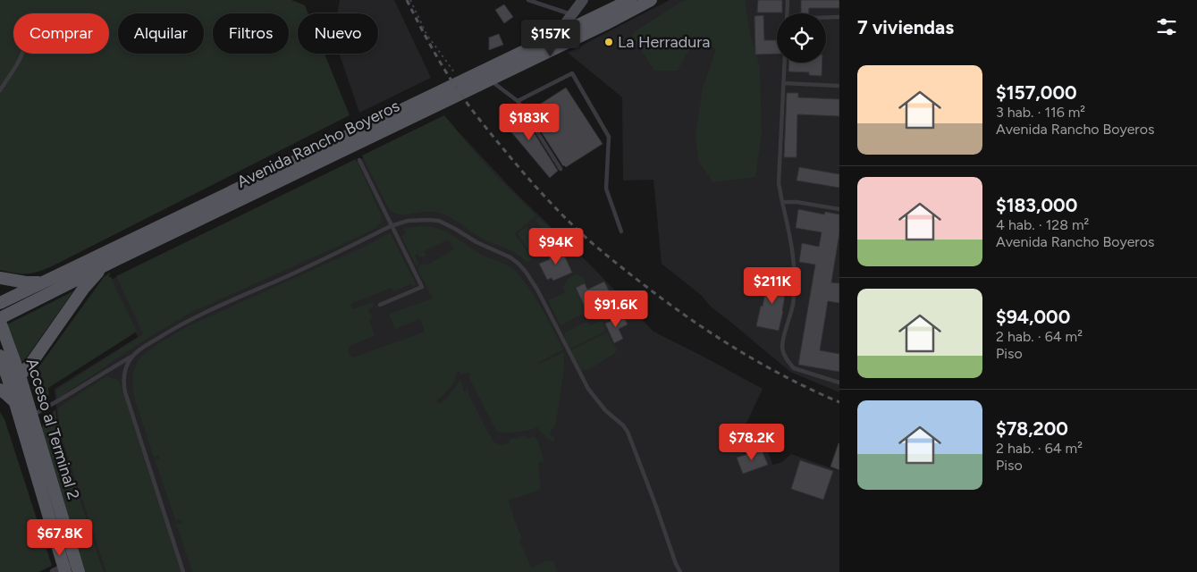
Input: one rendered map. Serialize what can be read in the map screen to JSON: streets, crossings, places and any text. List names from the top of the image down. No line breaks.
{"streets":{"main road":["Avenida Rancho Boyeros","Acceso al Terminal 2"]},"places":["La Herradura"],"page":{"heading":"7 viviendas","chip":["Comprar","Alquilar","Filtros","Nuevo"],"price":["$157K","$183K","$94K","$211K","$91.6K","$78.2K","$67.8K"],"list":[{"name":"$157,000","note":"3 hab. · 116 m² · Avenida Rancho Boyeros"},{"name":"$183,000","note":"4 hab. · 128 m² · Avenida Rancho Boyeros"},{"name":"$94,000","note":"2 hab. · 64 m² · Piso"},{"name":"$78,200","note":"2 hab. · 64 m² · Piso"}]}}
